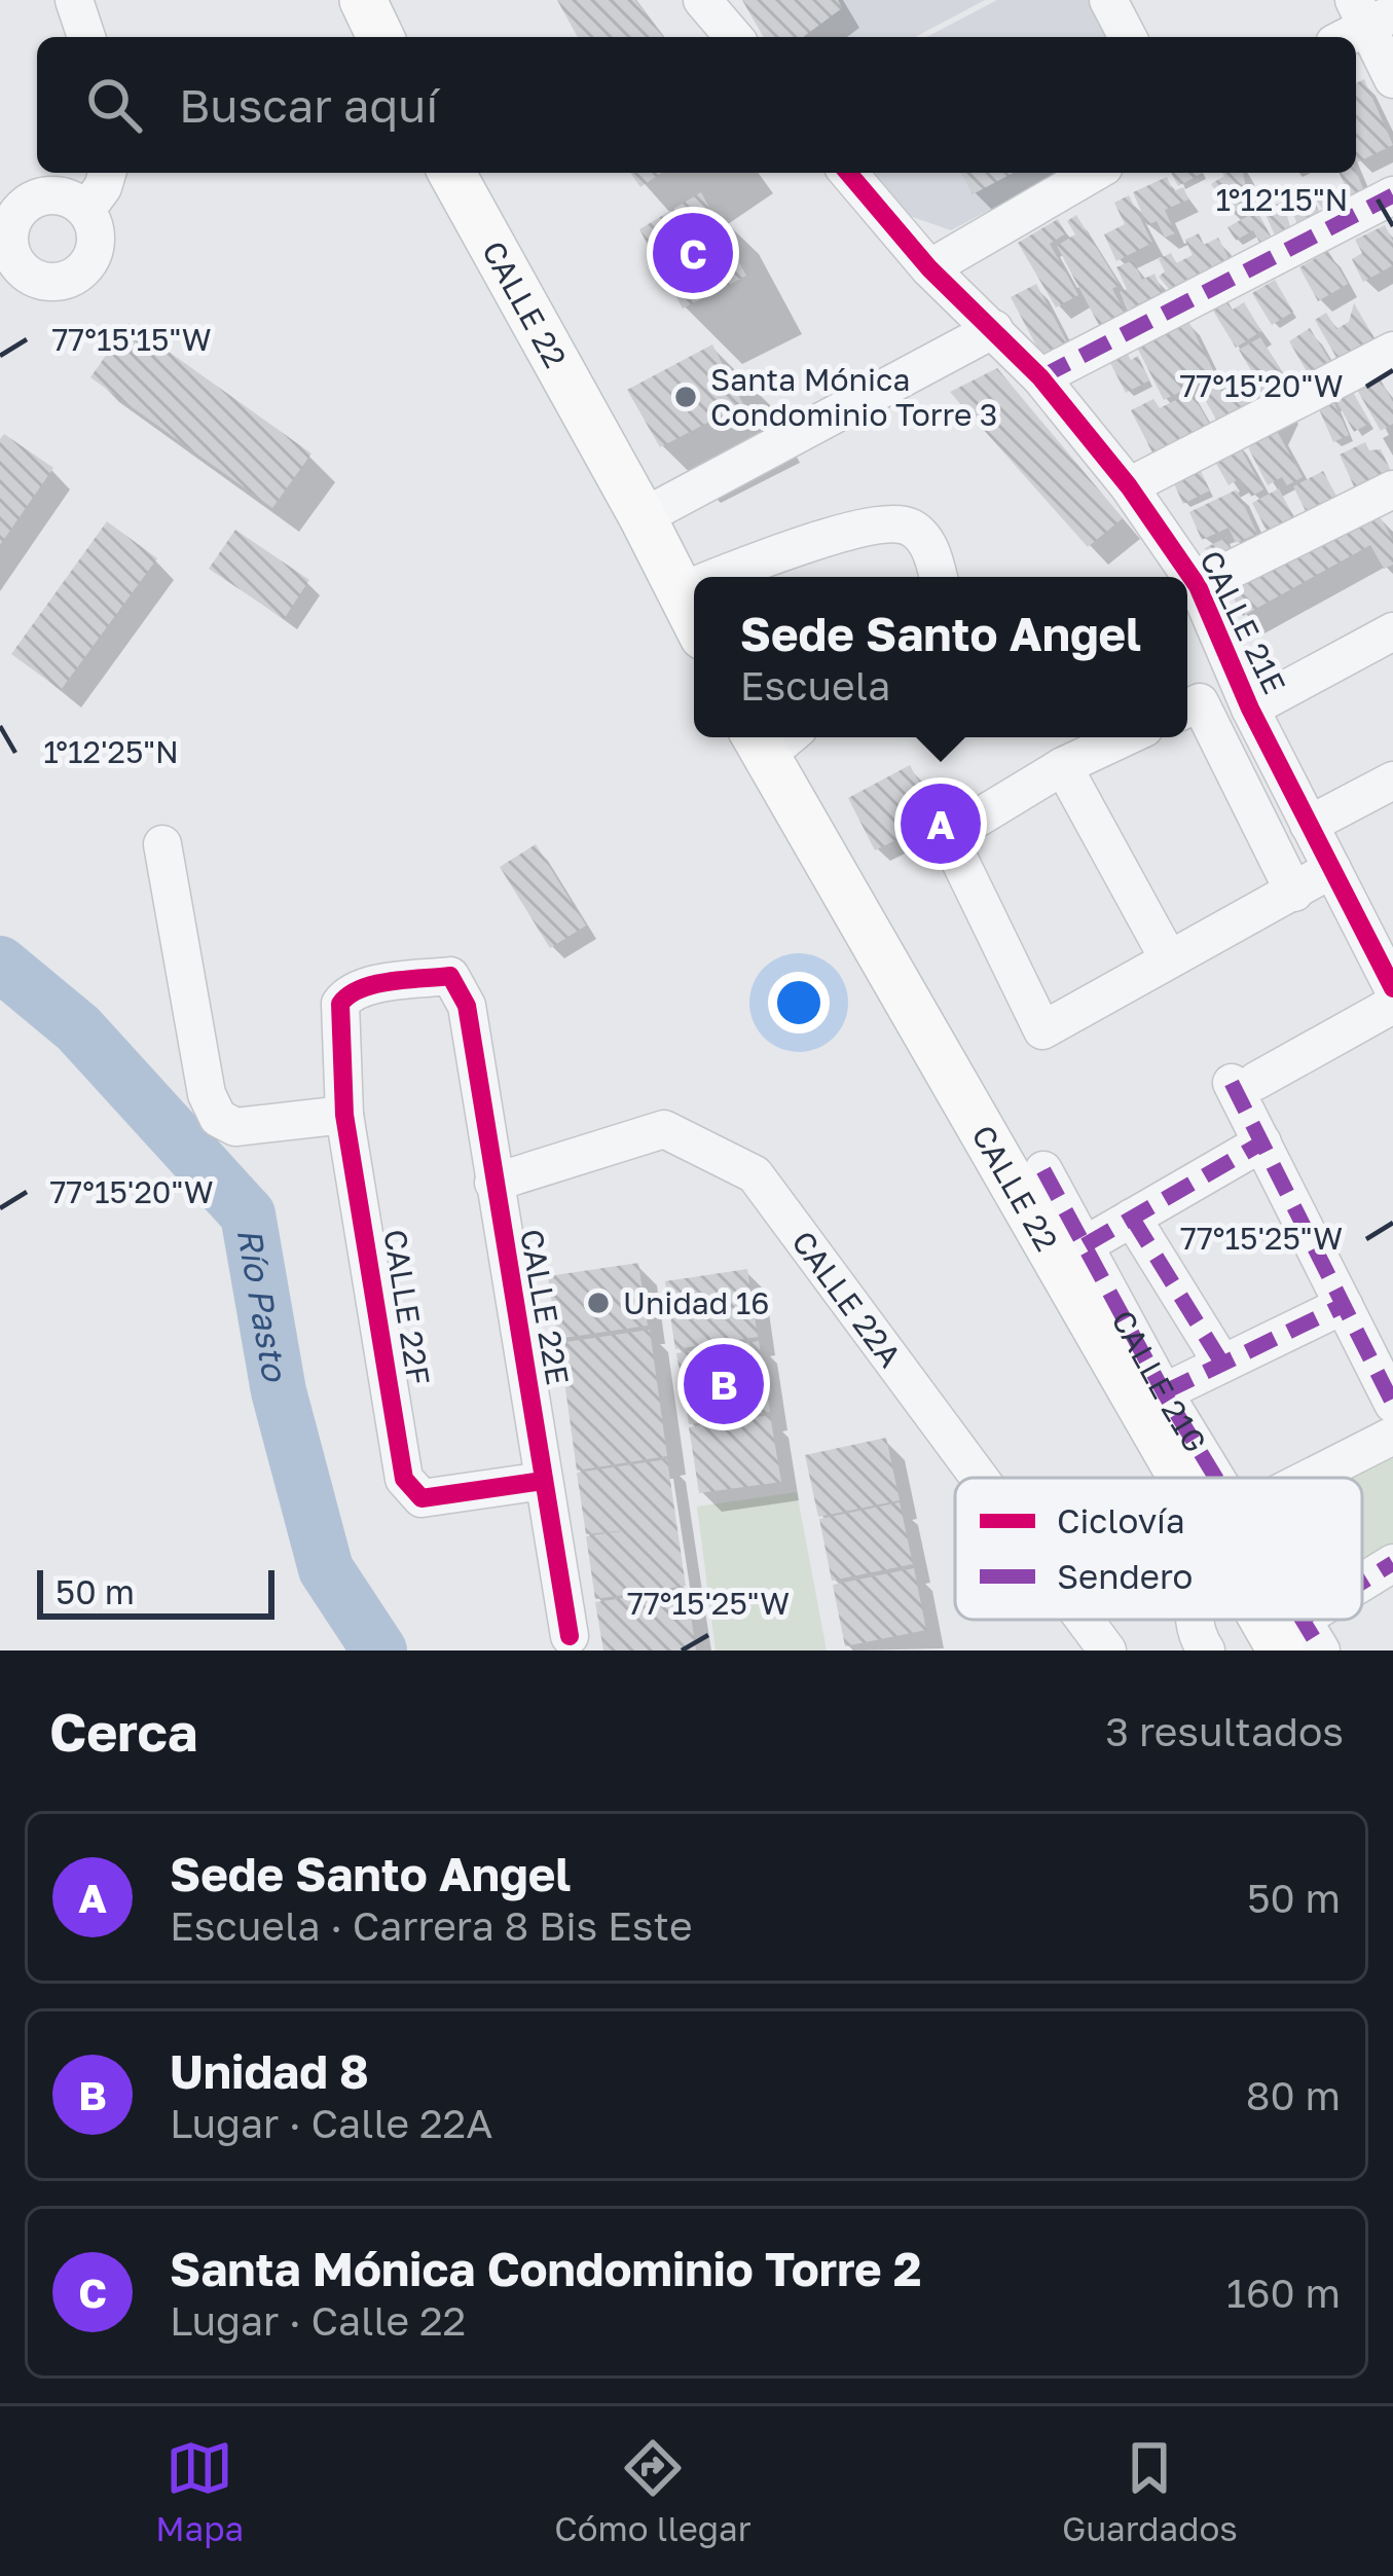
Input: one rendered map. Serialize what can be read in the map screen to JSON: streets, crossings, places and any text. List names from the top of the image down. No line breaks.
{"streets":{"main road":["CALLE 22"],"street":["CALLE 21E","CALLE 22A","CALLE 22F","CALLE 22E","CALLE 21G"]},"crossings":[["CALLE 22A","CALLE 22E"],["CALLE 22F","CALLE 22E"]],"water":["Río Pasto"],"places":["Santa Mónica Condominio Torre 3","Unidad 16"],"legend":["Ciclovía","Sendero"],"scale_bar":"50 m","page":{"search":"Buscar aquí","pins":["C","A","B"],"popup":["Sede Santo Angel","Escuela"],"scale":"50 m","heading":["Cerca","3 resultados"],"list":[{"mark":"A","name":"Sede Santo Angel","note":"Escuela · Carrera 8 Bis Este","value":"50 m"},{"mark":"B","name":"Unidad 8","note":"Lugar · Calle 22A","value":"80 m"},{"mark":"C","name":"Santa Mónica Condominio Torre 2","note":"Lugar · Calle 22","value":"160 m"}],"nav":["Mapa","Cómo llegar","Guardados"]},"coordinates":["1°12'15\"N","77°15'15\"W","77°15'20\"W","1°12'25\"N","77°15'25\"W"]}
